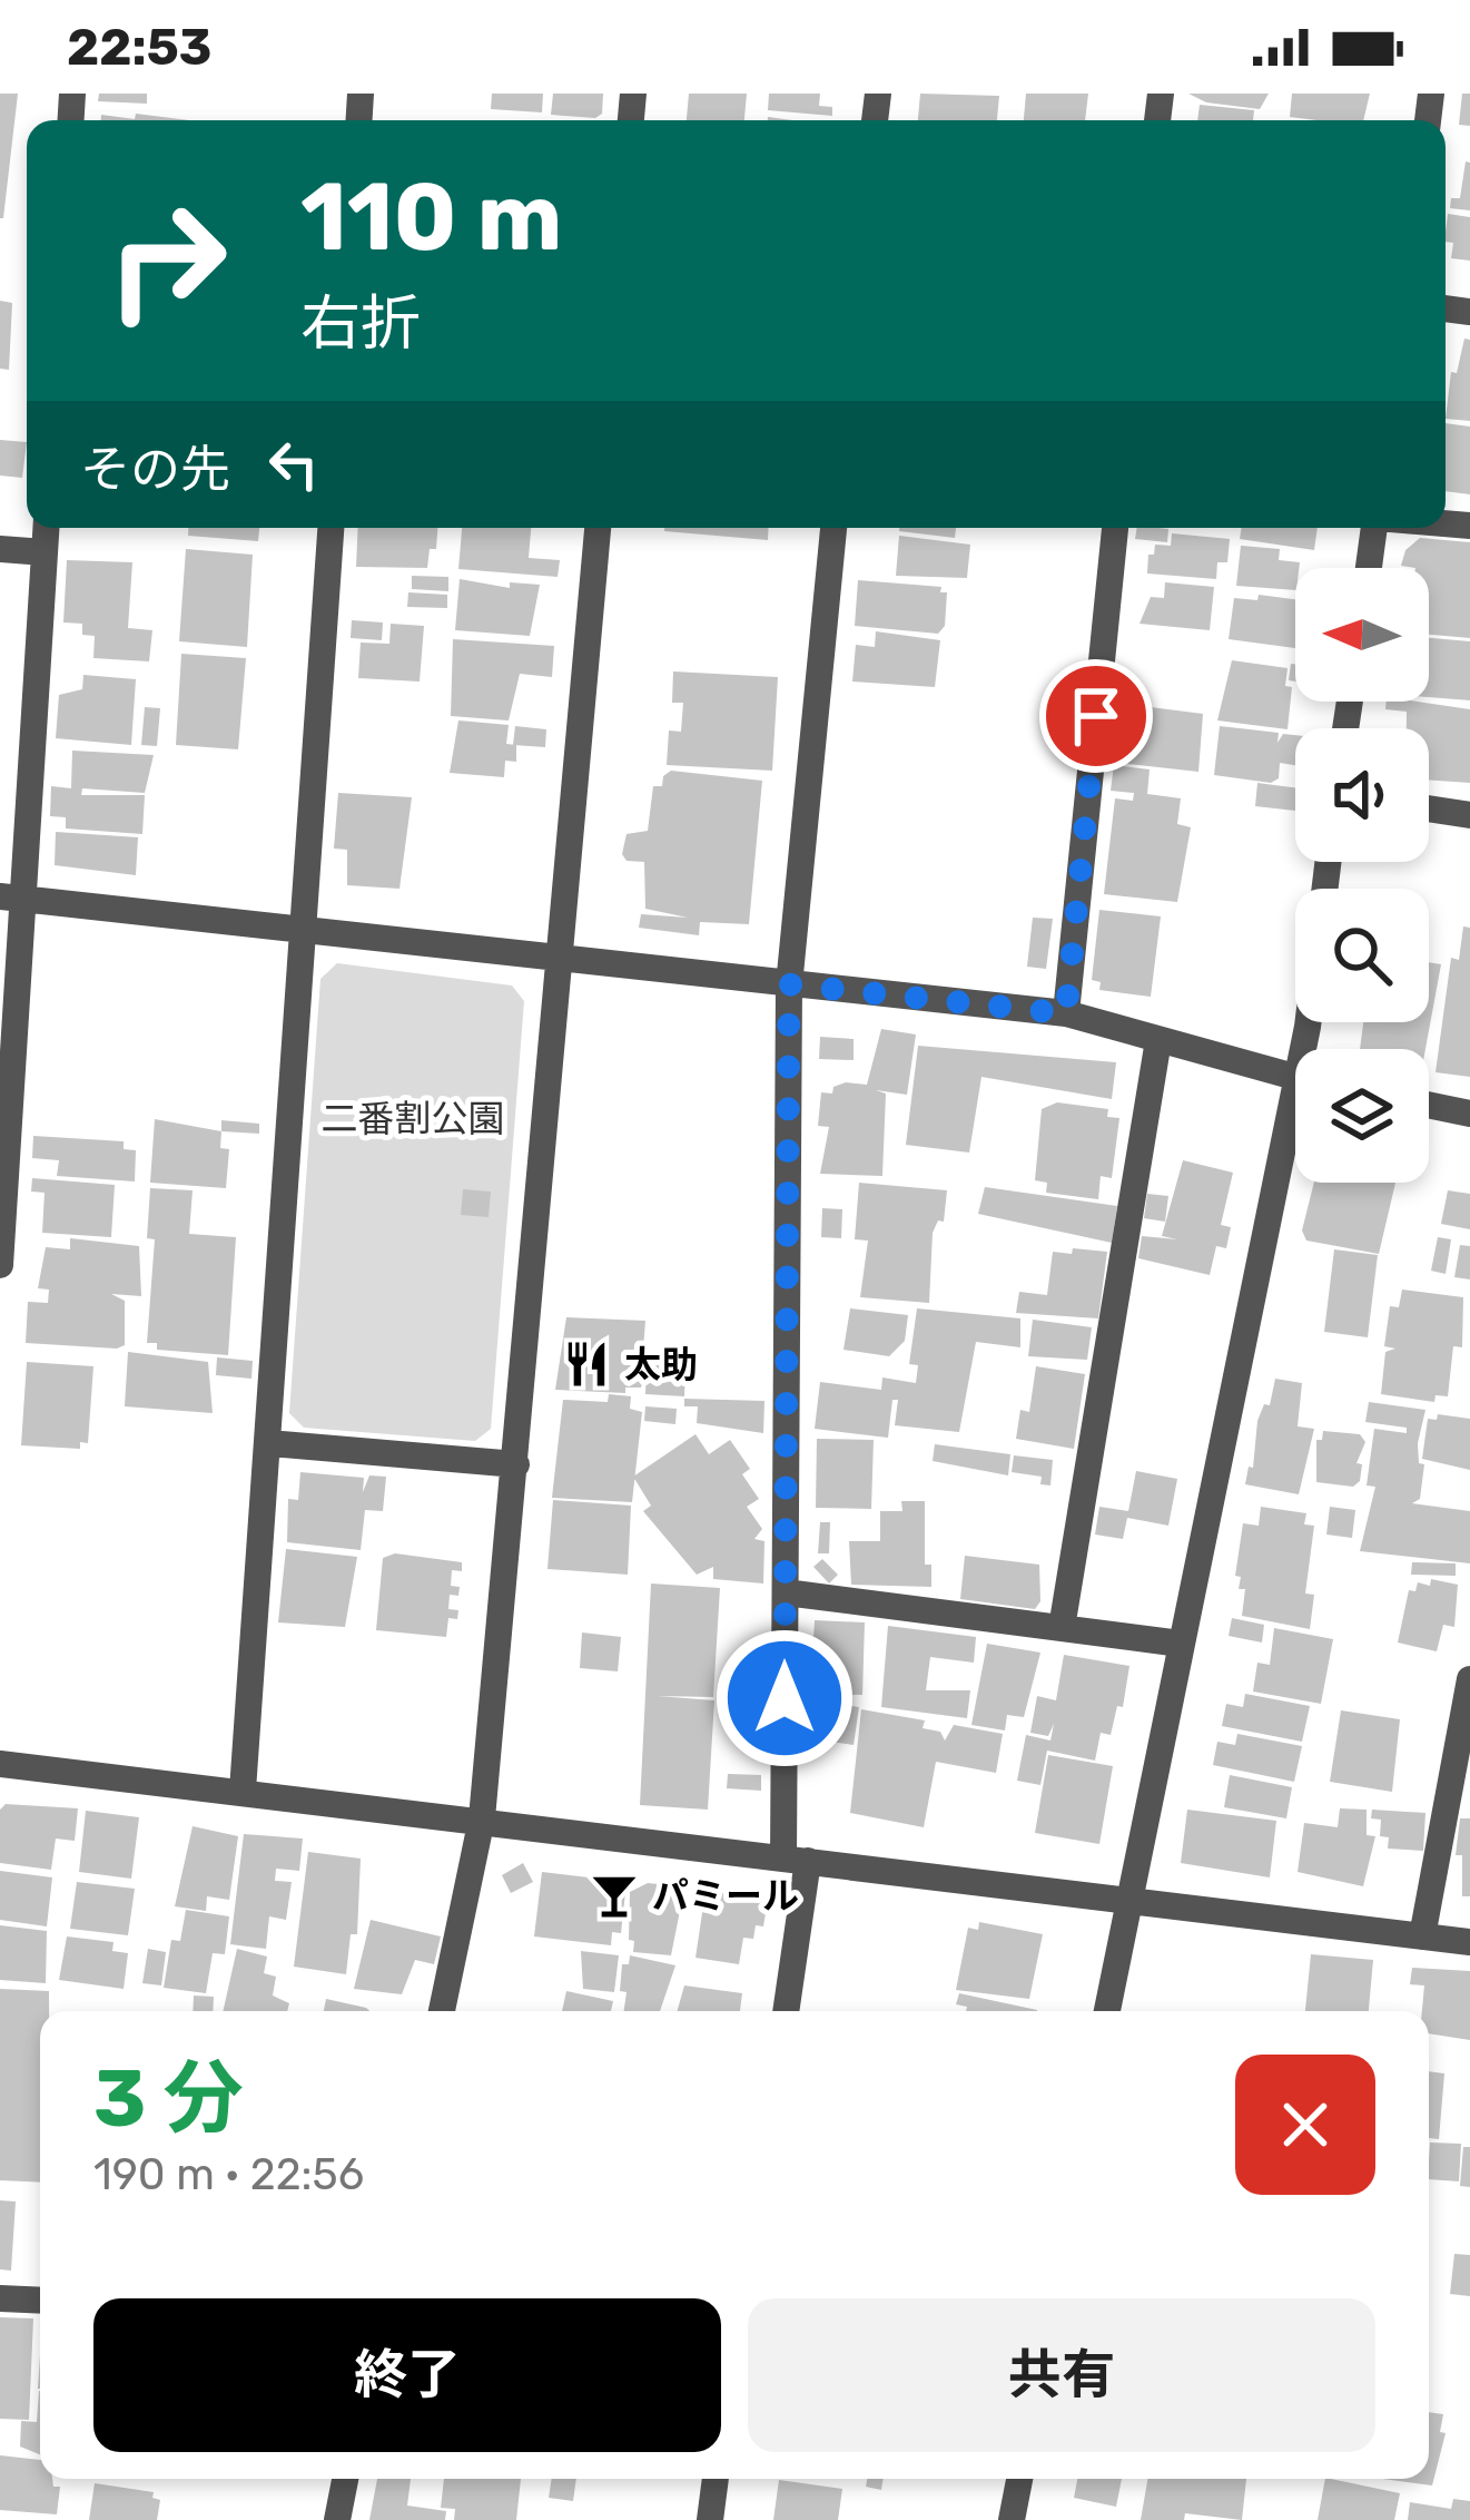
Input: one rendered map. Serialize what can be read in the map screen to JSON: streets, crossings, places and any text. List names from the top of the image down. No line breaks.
{"parks":["二番割公園"],"places":{"restaurant":["太助"],"bar":["パミール"]},"north":"left","page":{"status":"22:53","turn":["110 m","右折"],"then":"その先","heading":["3 分","190 m · 22:56"],"buttons":["終了","共有"]}}
